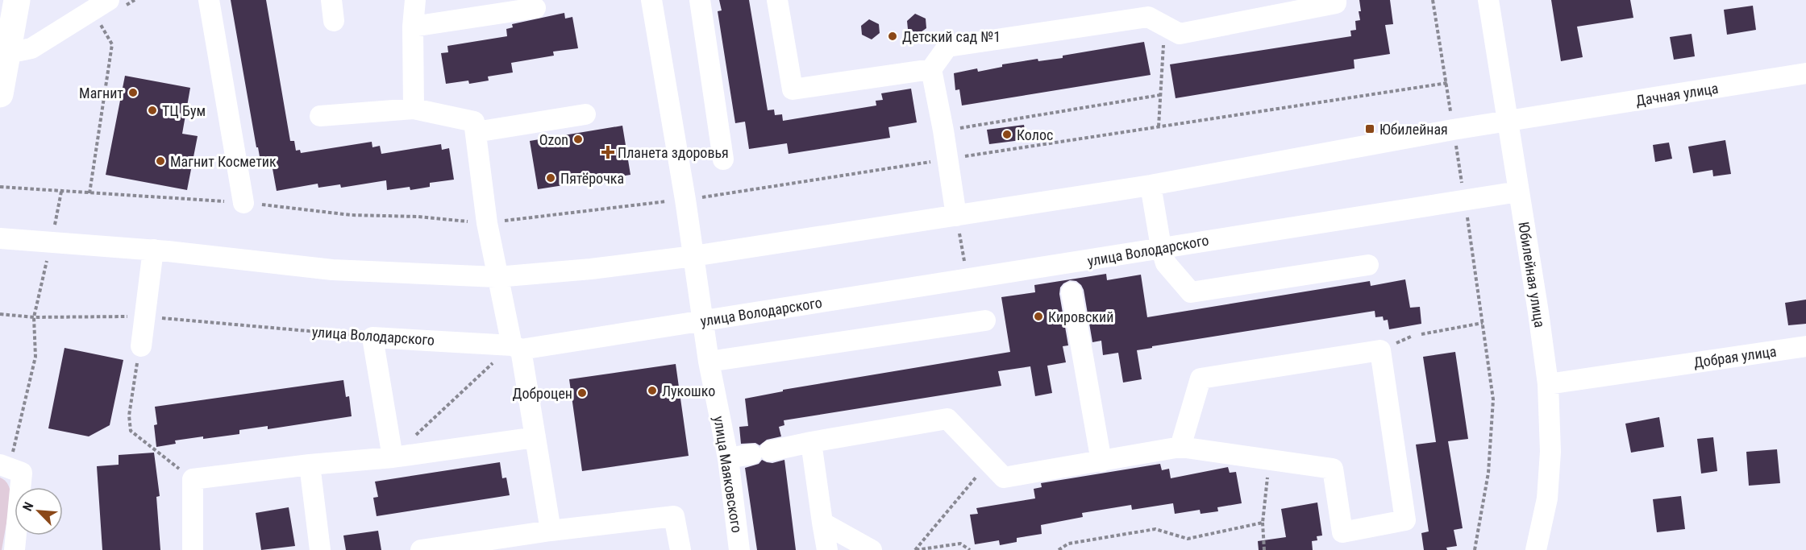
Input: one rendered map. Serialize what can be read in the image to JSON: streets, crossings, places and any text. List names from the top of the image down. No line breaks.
{"streets":{"street":["Дачная улица","улица Володарского","Юбилейная улица","Добрая улица","улица Маяковского"]},"crossings":[["Дачная улица","Юбилейная улица"],["улица Володарского","Юбилейная улица"],["улица Володарского","улица Маяковского"],["Юбилейная улица","Добрая улица"]],"places":{"other":["Детский сад №1","Магнит","ТЦ Бум","Колос","Ozon","Магнит Косметик","Пятёрочка","Кировский","Лукошко","Доброцен"],"transit":["Юбилейная"],"health":["Планета здоровья"]},"north":"top left"}
